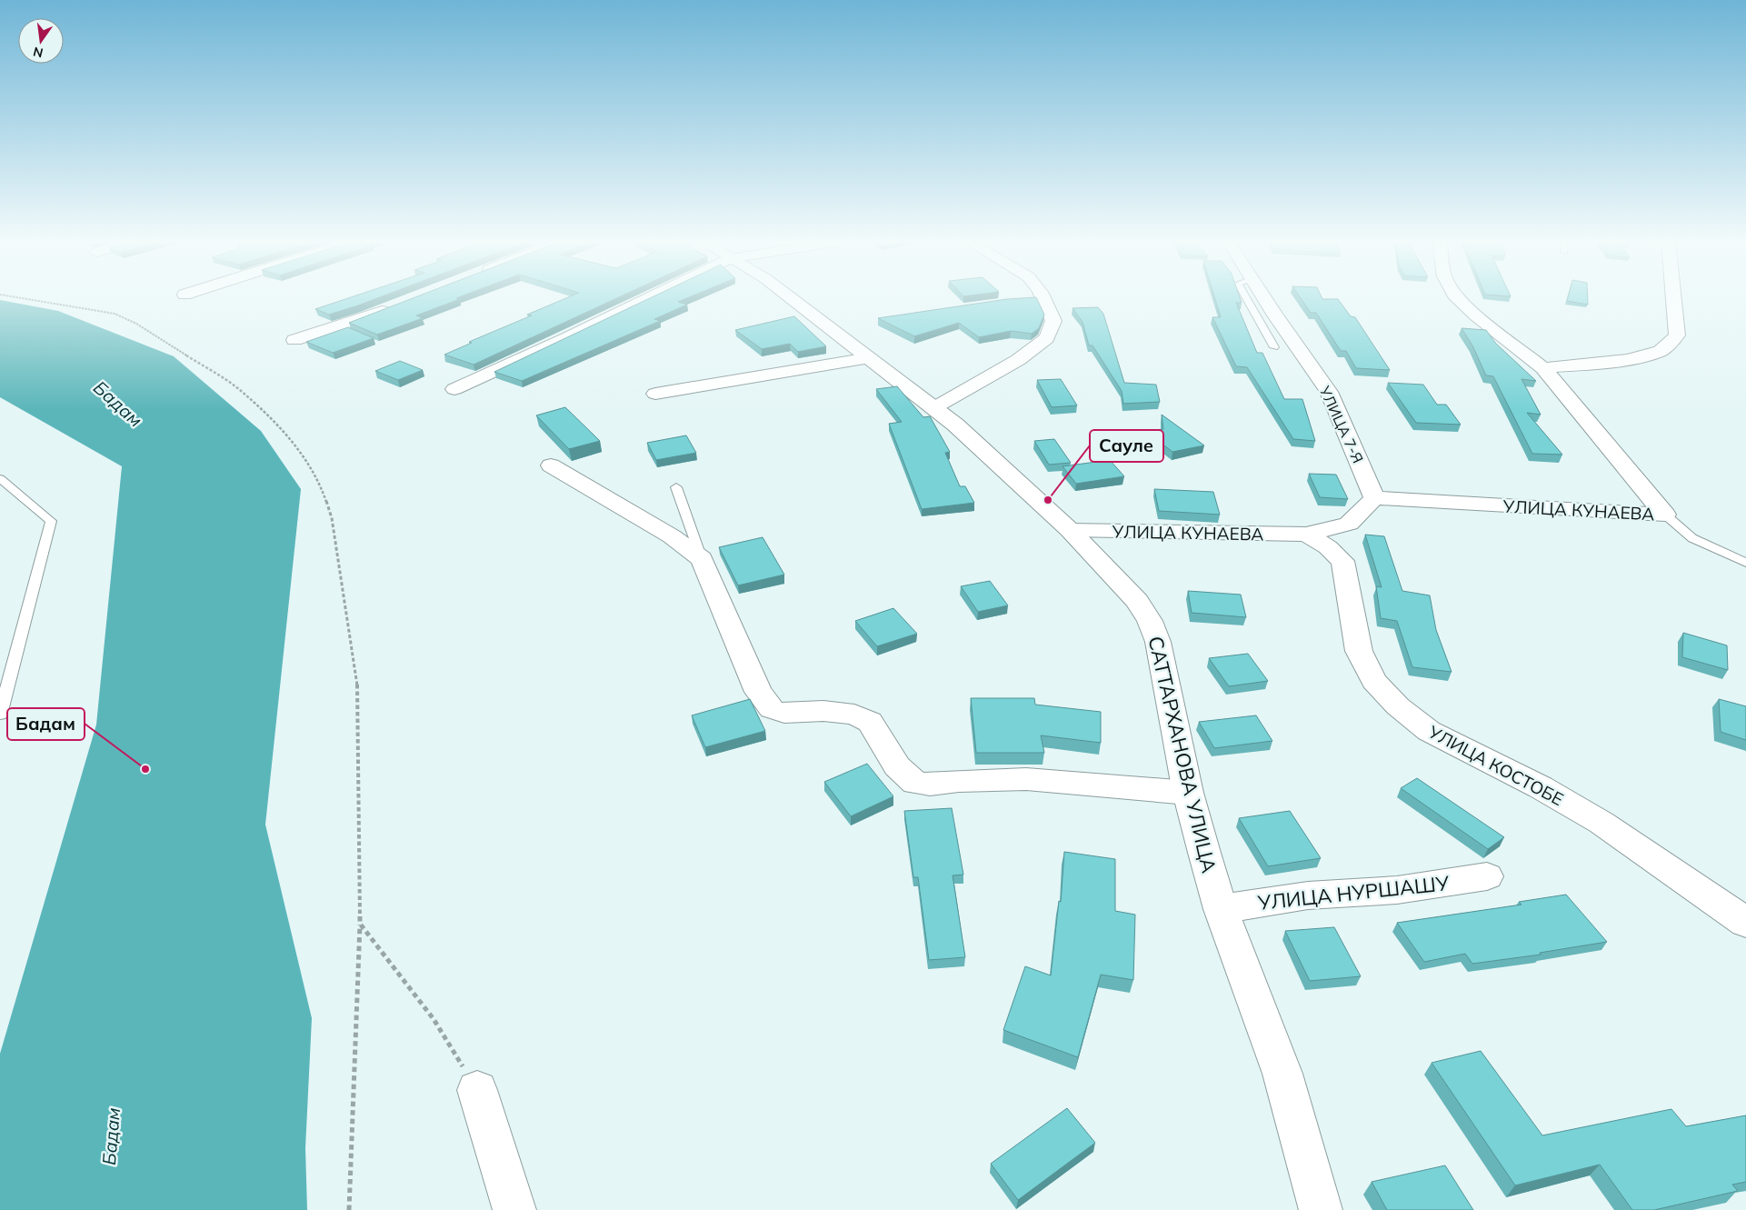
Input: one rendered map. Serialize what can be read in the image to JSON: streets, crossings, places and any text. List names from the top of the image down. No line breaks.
{"streets":{"street":["УЛИЦА 7-Я","УЛИЦА КУНАЕВА","САТТАРХАНОВА УЛИЦА","УЛИЦА КОСТОБЕ","УЛИЦА НУРШАШУ"]},"crossings":[["УЛИЦА 7-Я","УЛИЦА КУНАЕВА"],["УЛИЦА КУНАЕВА","САТТАРХАНОВА УЛИЦА"],["УЛИЦА КУНАЕВА","УЛИЦА КОСТОБЕ"],["САТТАРХАНОВА УЛИЦА","УЛИЦА НУРШАШУ"]],"water":["Бадам"],"places":["Сауле","Бадам"],"north":"bottom"}
